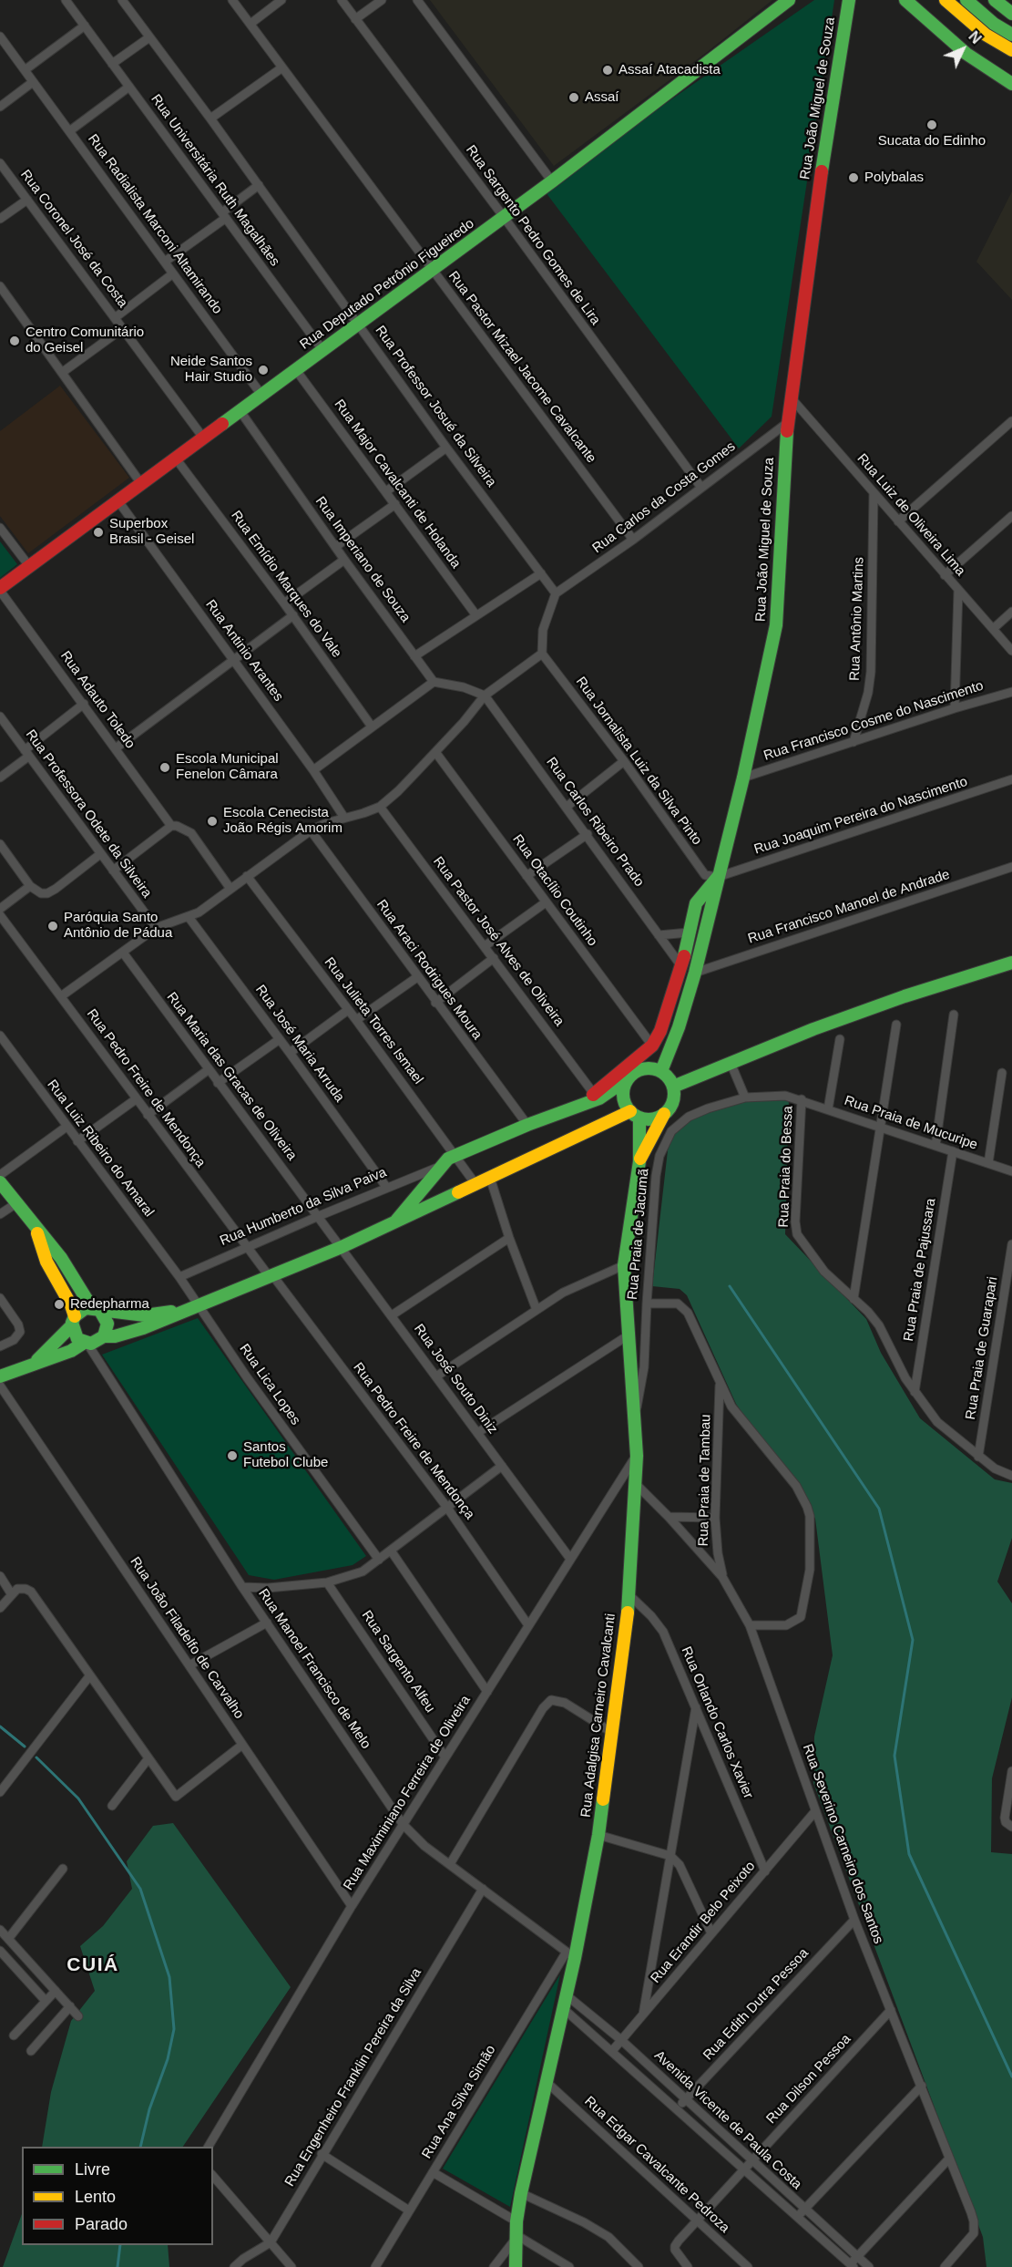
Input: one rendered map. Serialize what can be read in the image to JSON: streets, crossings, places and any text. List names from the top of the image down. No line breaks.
{"streets":{"main road":["Rua João Miguel de Souza","Rua Deputado Petrônio Figueiredo","Rua Adalgisa Carneiro Cavalcanti"],"street":["Rua Universitária Ruth Magalhães","Rua Radialista Marconi Altamirando","Rua Sargento Pedro Gomes de Lira","Rua Coronel José da Costa","Rua Pastor Mizael Jacome Cavalcante","Rua Professor Josué da Silveira","Rua Major Cavalcanti de Holanda","Rua Carlos da Costa Gomes","Rua Luiz de Oliveira Lima","Rua Imperiano de Souza","Rua Emídio Marques do Vale","Rua Antônio Martins","Rua Antinio Arantes","Rua Adauto Toledo","Rua Francisco Cosme do Nascimento","Rua Jornalista Luiz da Silva Pinto","Rua Professora Odete da Silveira","Rua Joaquim Pereira do Nascimento","Rua Carlos Ribeiro Prado","Rua Otacílio Coutinho","Rua Francisco Manoel de Andrade","Rua Pastor José Alves de Oliveira","Rua Araci Rodrigues Moura","Rua Julieta Torres Ismael","Rua José Maria Arruda","Rua Maria das Gracas de Oliveira","Rua Pedro Freire de Mendonça","Rua Praia de Mucuripe","Rua Luiz Ribeiro do Amaral","Rua Praia do Bessa","Rua Humberto da Silva Paiva","Rua Praia de Jacumã","Rua Praia de Pajussara","Rua Praia de Guarapari","Rua José Souto Diniz","Rua Lica Lopes","Rua Praia de Tambau","Rua João Filadelfo de Carvalho","Rua Sargento Alfeu","Rua Manoel Francisco de Melo","Rua Orlando Carlos Xavier","Rua Maximiniano Ferreira de Oliveira","Rua Severino Carneiro dos Santos","Rua Erandir Belo Peixoto","Rua Edith Dutra Pessoa","Rua Engenheiro Franklin Pereira da Silva","Rua Dilson Pessoa","Rua Ana Silva Simão","Avenida Vicente de Paula Costa","Rua Edgar Cavalcante Pedroza"]},"crossings":[["Rua João Miguel de Souza","Rua Carlos da Costa Gomes"],["Rua João Miguel de Souza","Rua Luiz de Oliveira Lima"],["Rua João Miguel de Souza","Rua Francisco Cosme do Nascimento"],["Rua João Miguel de Souza","Rua Jornalista Luiz da Silva Pinto"],["Rua João Miguel de Souza","Rua Joaquim Pereira do Nascimento"],["Rua João Miguel de Souza","Rua Francisco Manoel de Andrade"],["Rua João Miguel de Souza","Rua Adalgisa Carneiro Cavalcanti"],["Rua Universitária Ruth Magalhães","Rua Deputado Petrônio Figueiredo"],["Rua Radialista Marconi Altamirando","Rua Deputado Petrônio Figueiredo"],["Rua Sargento Pedro Gomes de Lira","Rua Deputado Petrônio Figueiredo"],["Rua Sargento Pedro Gomes de Lira","Rua Carlos da Costa Gomes"],["Rua Coronel José da Costa","Rua Deputado Petrônio Figueiredo"],["Rua Deputado Petrônio Figueiredo","Rua Pastor Mizael Jacome Cavalcante"],["Rua Deputado Petrônio Figueiredo","Rua Professor Josué da Silveira"],["Rua Deputado Petrônio Figueiredo","Rua Major Cavalcanti de Holanda"],["Rua Deputado Petrônio Figueiredo","Rua Imperiano de Souza"],["Rua Deputado Petrônio Figueiredo","Rua Emídio Marques do Vale"],["Rua Deputado Petrônio Figueiredo","Rua Antinio Arantes"],["Rua Deputado Petrônio Figueiredo","Rua Adauto Toledo"],["Rua Pastor Mizael Jacome Cavalcante","Rua Carlos da Costa Gomes"],["Rua Professor Josué da Silveira","Rua Carlos da Costa Gomes"],["Rua Luiz de Oliveira Lima","Rua Antônio Martins"],["Rua Antônio Martins","Rua Francisco Cosme do Nascimento"],["Rua Jornalista Luiz da Silva Pinto","Rua Joaquim Pereira do Nascimento"],["Rua José Maria Arruda","Rua Humberto da Silva Paiva"],["Rua Maria das Gracas de Oliveira","Rua Humberto da Silva Paiva"],["Rua Maria das Gracas de Oliveira","Rua José Souto Diniz"],["Rua Pedro Freire de Mendonça","Rua Humberto da Silva Paiva"],["Rua Pedro Freire de Mendonça","Rua Maximiniano Ferreira de Oliveira"],["Rua Praia de Mucuripe","Rua Praia do Bessa"],["Rua Praia de Mucuripe","Rua Praia de Jacumã"],["Rua Praia de Mucuripe","Rua Praia de Pajussara"],["Rua Luiz Ribeiro do Amaral","Rua Humberto da Silva Paiva"],["Rua Luiz Ribeiro do Amaral","Rua Lica Lopes"],["Rua Praia do Bessa","Rua Praia de Jacumã"],["Rua Praia do Bessa","Rua Praia de Pajussara"],["Rua Praia do Bessa","Rua Praia de Guarapari"],["Rua Humberto da Silva Paiva","Rua José Souto Diniz"],["Rua Humberto da Silva Paiva","Rua Lica Lopes"],["Rua Praia de Jacumã","Rua Adalgisa Carneiro Cavalcanti"],["Rua José Souto Diniz","Rua Maximiniano Ferreira de Oliveira"],["Rua Praia de Tambau","Rua Severino Carneiro dos Santos"],["Rua João Filadelfo de Carvalho","Rua Maximiniano Ferreira de Oliveira"],["Rua Sargento Alfeu","Rua Maximiniano Ferreira de Oliveira"],["Rua Manoel Francisco de Melo","Rua Adalgisa Carneiro Cavalcanti"],["Rua Manoel Francisco de Melo","Rua Maximiniano Ferreira de Oliveira"],["Rua Manoel Francisco de Melo","Rua Engenheiro Franklin Pereira da Silva"],["Rua Manoel Francisco de Melo","Rua Ana Silva Simão"],["Rua Adalgisa Carneiro Cavalcanti","Rua Orlando Carlos Xavier"],["Rua Adalgisa Carneiro Cavalcanti","Rua Maximiniano Ferreira de Oliveira"],["Rua Adalgisa Carneiro Cavalcanti","Rua Severino Carneiro dos Santos"],["Rua Adalgisa Carneiro Cavalcanti","Rua Ana Silva Simão"],["Rua Adalgisa Carneiro Cavalcanti","Avenida Vicente de Paula Costa"],["Rua Adalgisa Carneiro Cavalcanti","Rua Edgar Cavalcante Pedroza"],["Rua Orlando Carlos Xavier","Rua Erandir Belo Peixoto"],["Rua Severino Carneiro dos Santos","Rua Erandir Belo Peixoto"],["Rua Severino Carneiro dos Santos","Rua Edith Dutra Pessoa"],["Rua Severino Carneiro dos Santos","Rua Dilson Pessoa"],["Rua Erandir Belo Peixoto","Avenida Vicente de Paula Costa"],["Rua Edith Dutra Pessoa","Avenida Vicente de Paula Costa"],["Rua Dilson Pessoa","Avenida Vicente de Paula Costa"],["Rua Dilson Pessoa","Rua Edgar Cavalcante Pedroza"]],"districts":["CUIÁ"],"places":["Assaí Atacadista","Assaí","Sucata do Edinho","Polybalas","Centro Comunitário do Geisel","Neide Santos Hair Studio","Superbox Brasil - Geisel","Escola Municipal Fenelon Câmara","Escola Cenecista João Régis Amorim","Paróquia Santo Antônio de Pádua","Redepharma","Santos Futebol Clube"],"legend":["Livre","Lento","Parado"],"north":"top right"}
